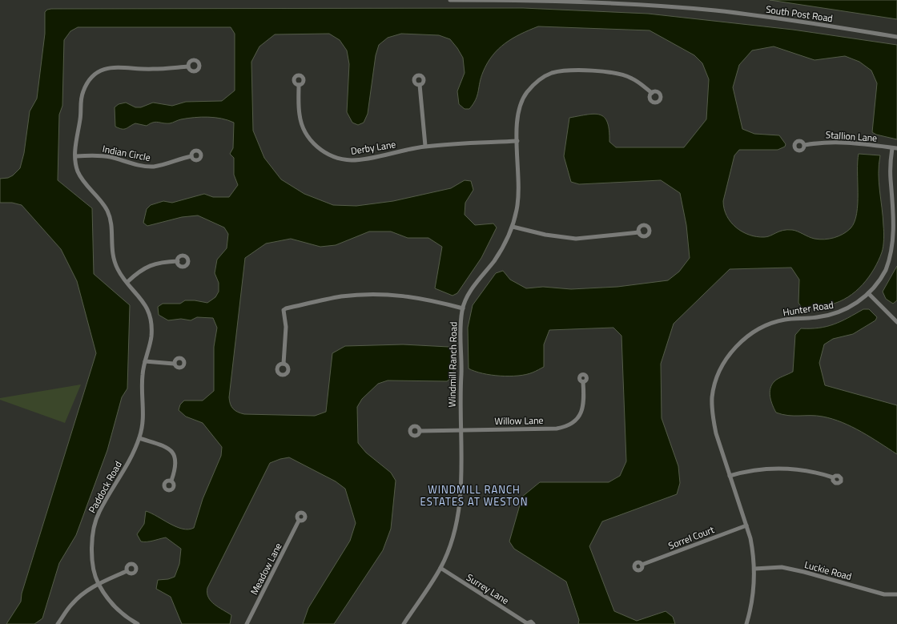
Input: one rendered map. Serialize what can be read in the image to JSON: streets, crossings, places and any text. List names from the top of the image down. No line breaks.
{"streets":{"street":["South Post Road","Stallion Lane","Derby Lane","Indian Circle","Hunter Road","Windmill Ranch Road","Willow Lane","Paddock Road","Sorrel Court","Meadow Lane","Luckie Road","Surrey Lane"]},"crossings":[["Stallion Lane","Hunter Road"],["Derby Lane","Windmill Ranch Road"],["Indian Circle","Paddock Road"],["Hunter Road","Sorrel Court"],["Hunter Road","Luckie Road"],["Windmill Ranch Road","Willow Lane"],["Windmill Ranch Road","Surrey Lane"]],"districts":["WINDMILL RANCH ESTATES AT WESTON"]}
